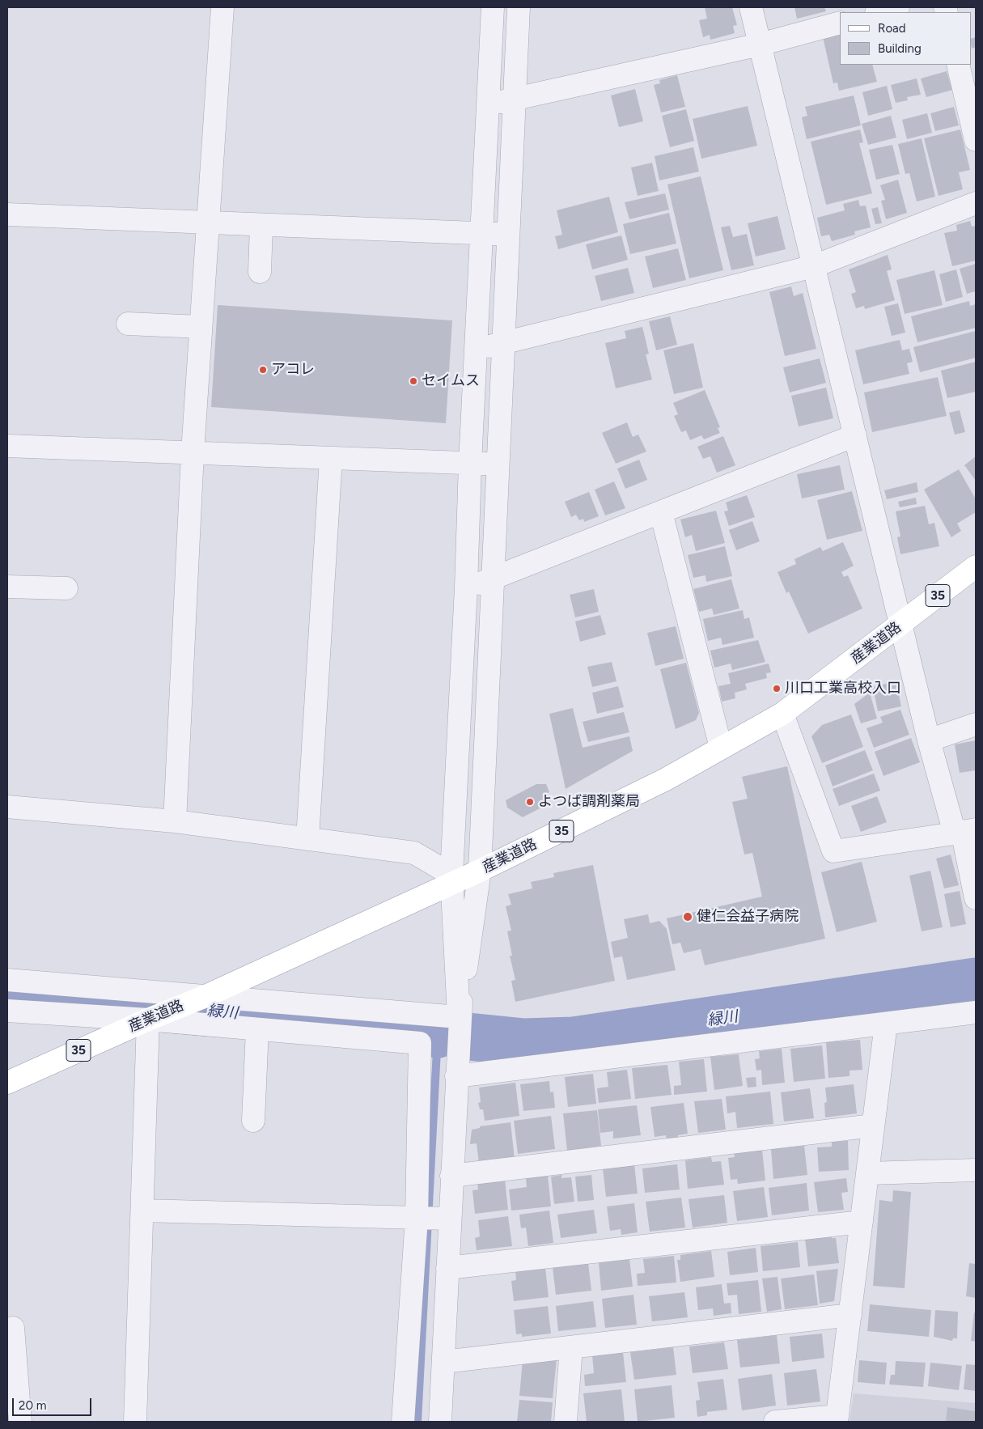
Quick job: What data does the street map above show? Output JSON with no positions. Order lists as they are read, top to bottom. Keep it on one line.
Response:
{"streets":{"main road":["35","産業道路"]},"water":["緑川"],"places":["アコレ","セイムス","川口工業高校入口","よつば調剤薬局","健仁会益子病院"],"legend":["Road","Building"],"scale_bar":"20 m"}
